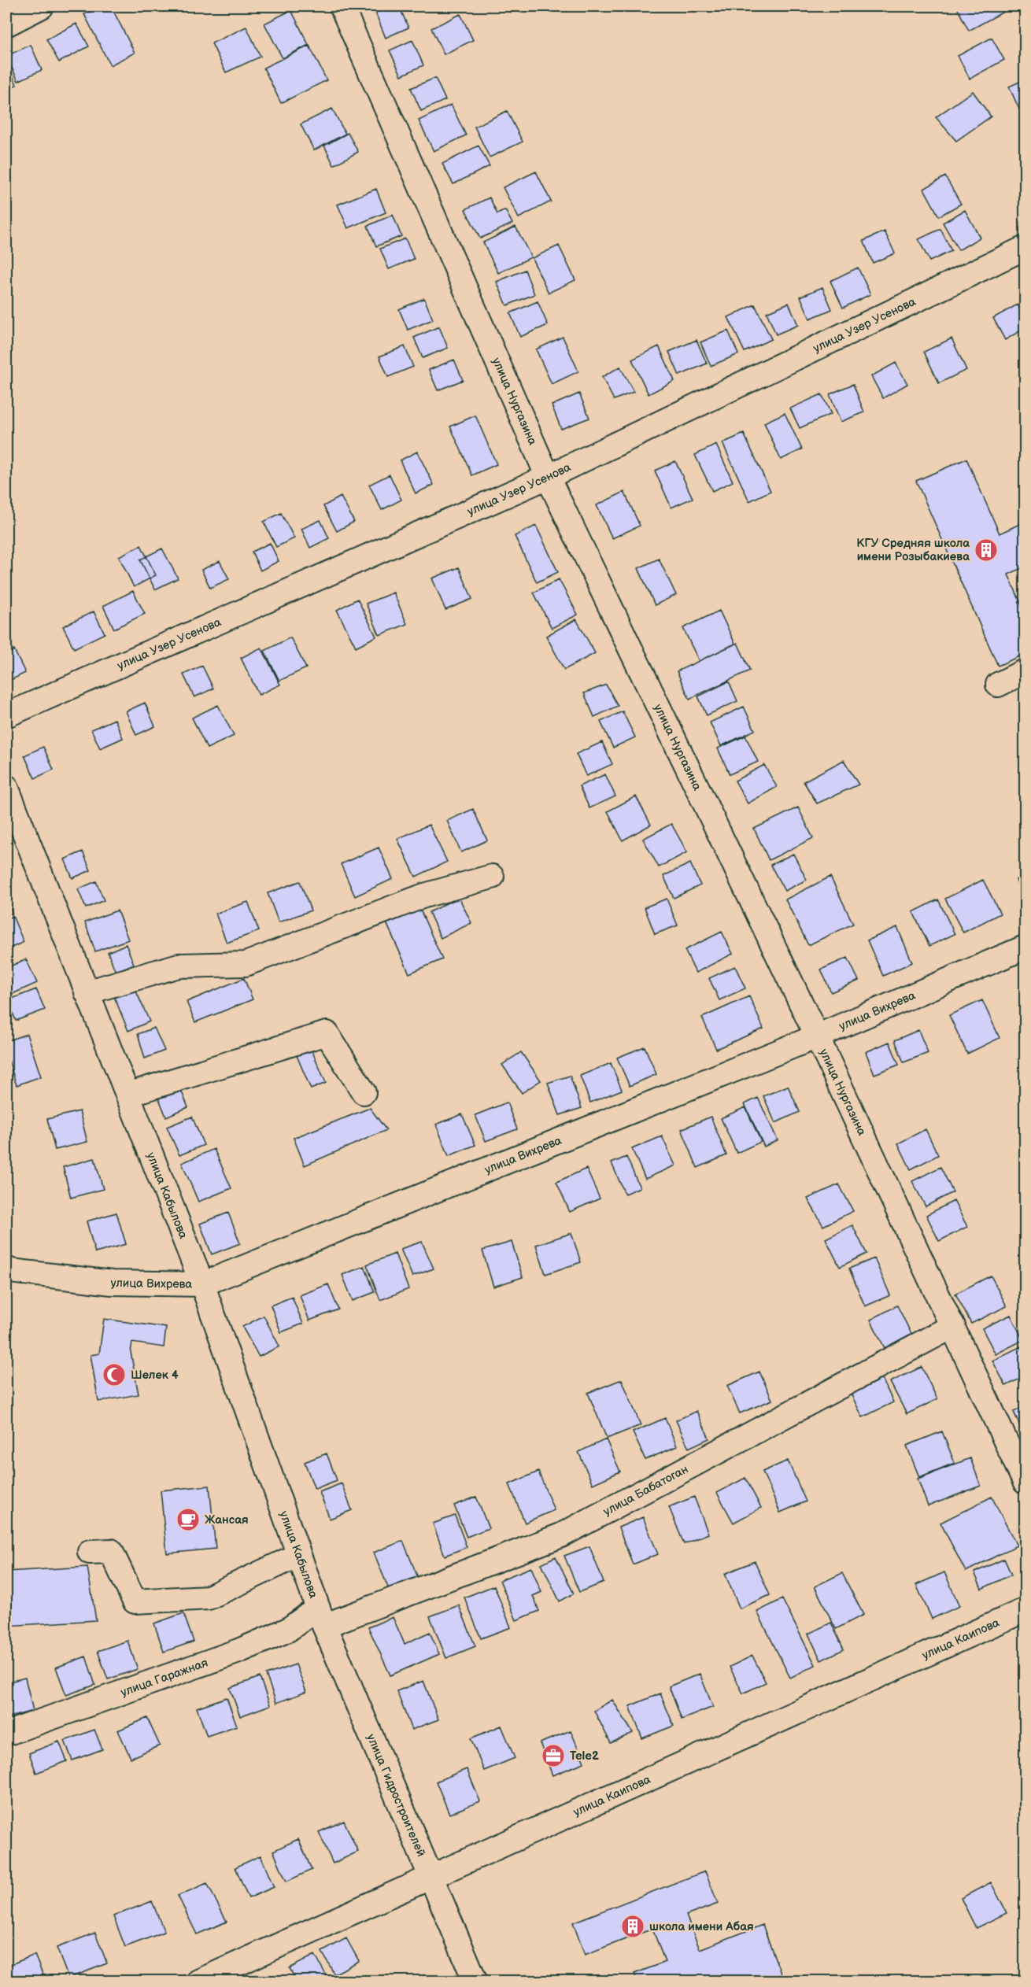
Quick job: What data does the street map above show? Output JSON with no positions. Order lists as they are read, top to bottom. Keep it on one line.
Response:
{"streets":{"street":["улица Узер Усенова","улица Нургазина","улица Вихрева","улица Кабылова","улица Бабатоган","улица Каипова","улица Гаражная","улица Гидростроителей"]},"crossings":[["улица Узер Усенова","улица Нургазина"],["улица Нургазина","улица Вихрева"],["улица Нургазина","улица Бабатоган"],["улица Вихрева","улица Кабылова"],["улица Кабылова","улица Бабатоган"],["улица Кабылова","улица Гаражная"],["улица Кабылова","улица Гидростроителей"],["улица Бабатоган","улица Гаражная"],["улица Бабатоган","улица Гидростроителей"],["улица Каипова","улица Гидростроителей"],["улица Гаражная","улица Гидростроителей"]],"places":{"building":["КГУ Средняя школа имени Розыбакиева","школа имени Абая"],"mosque":["Шелек 4"],"cafe":["Жансая"],"office":["Tele2"]}}
